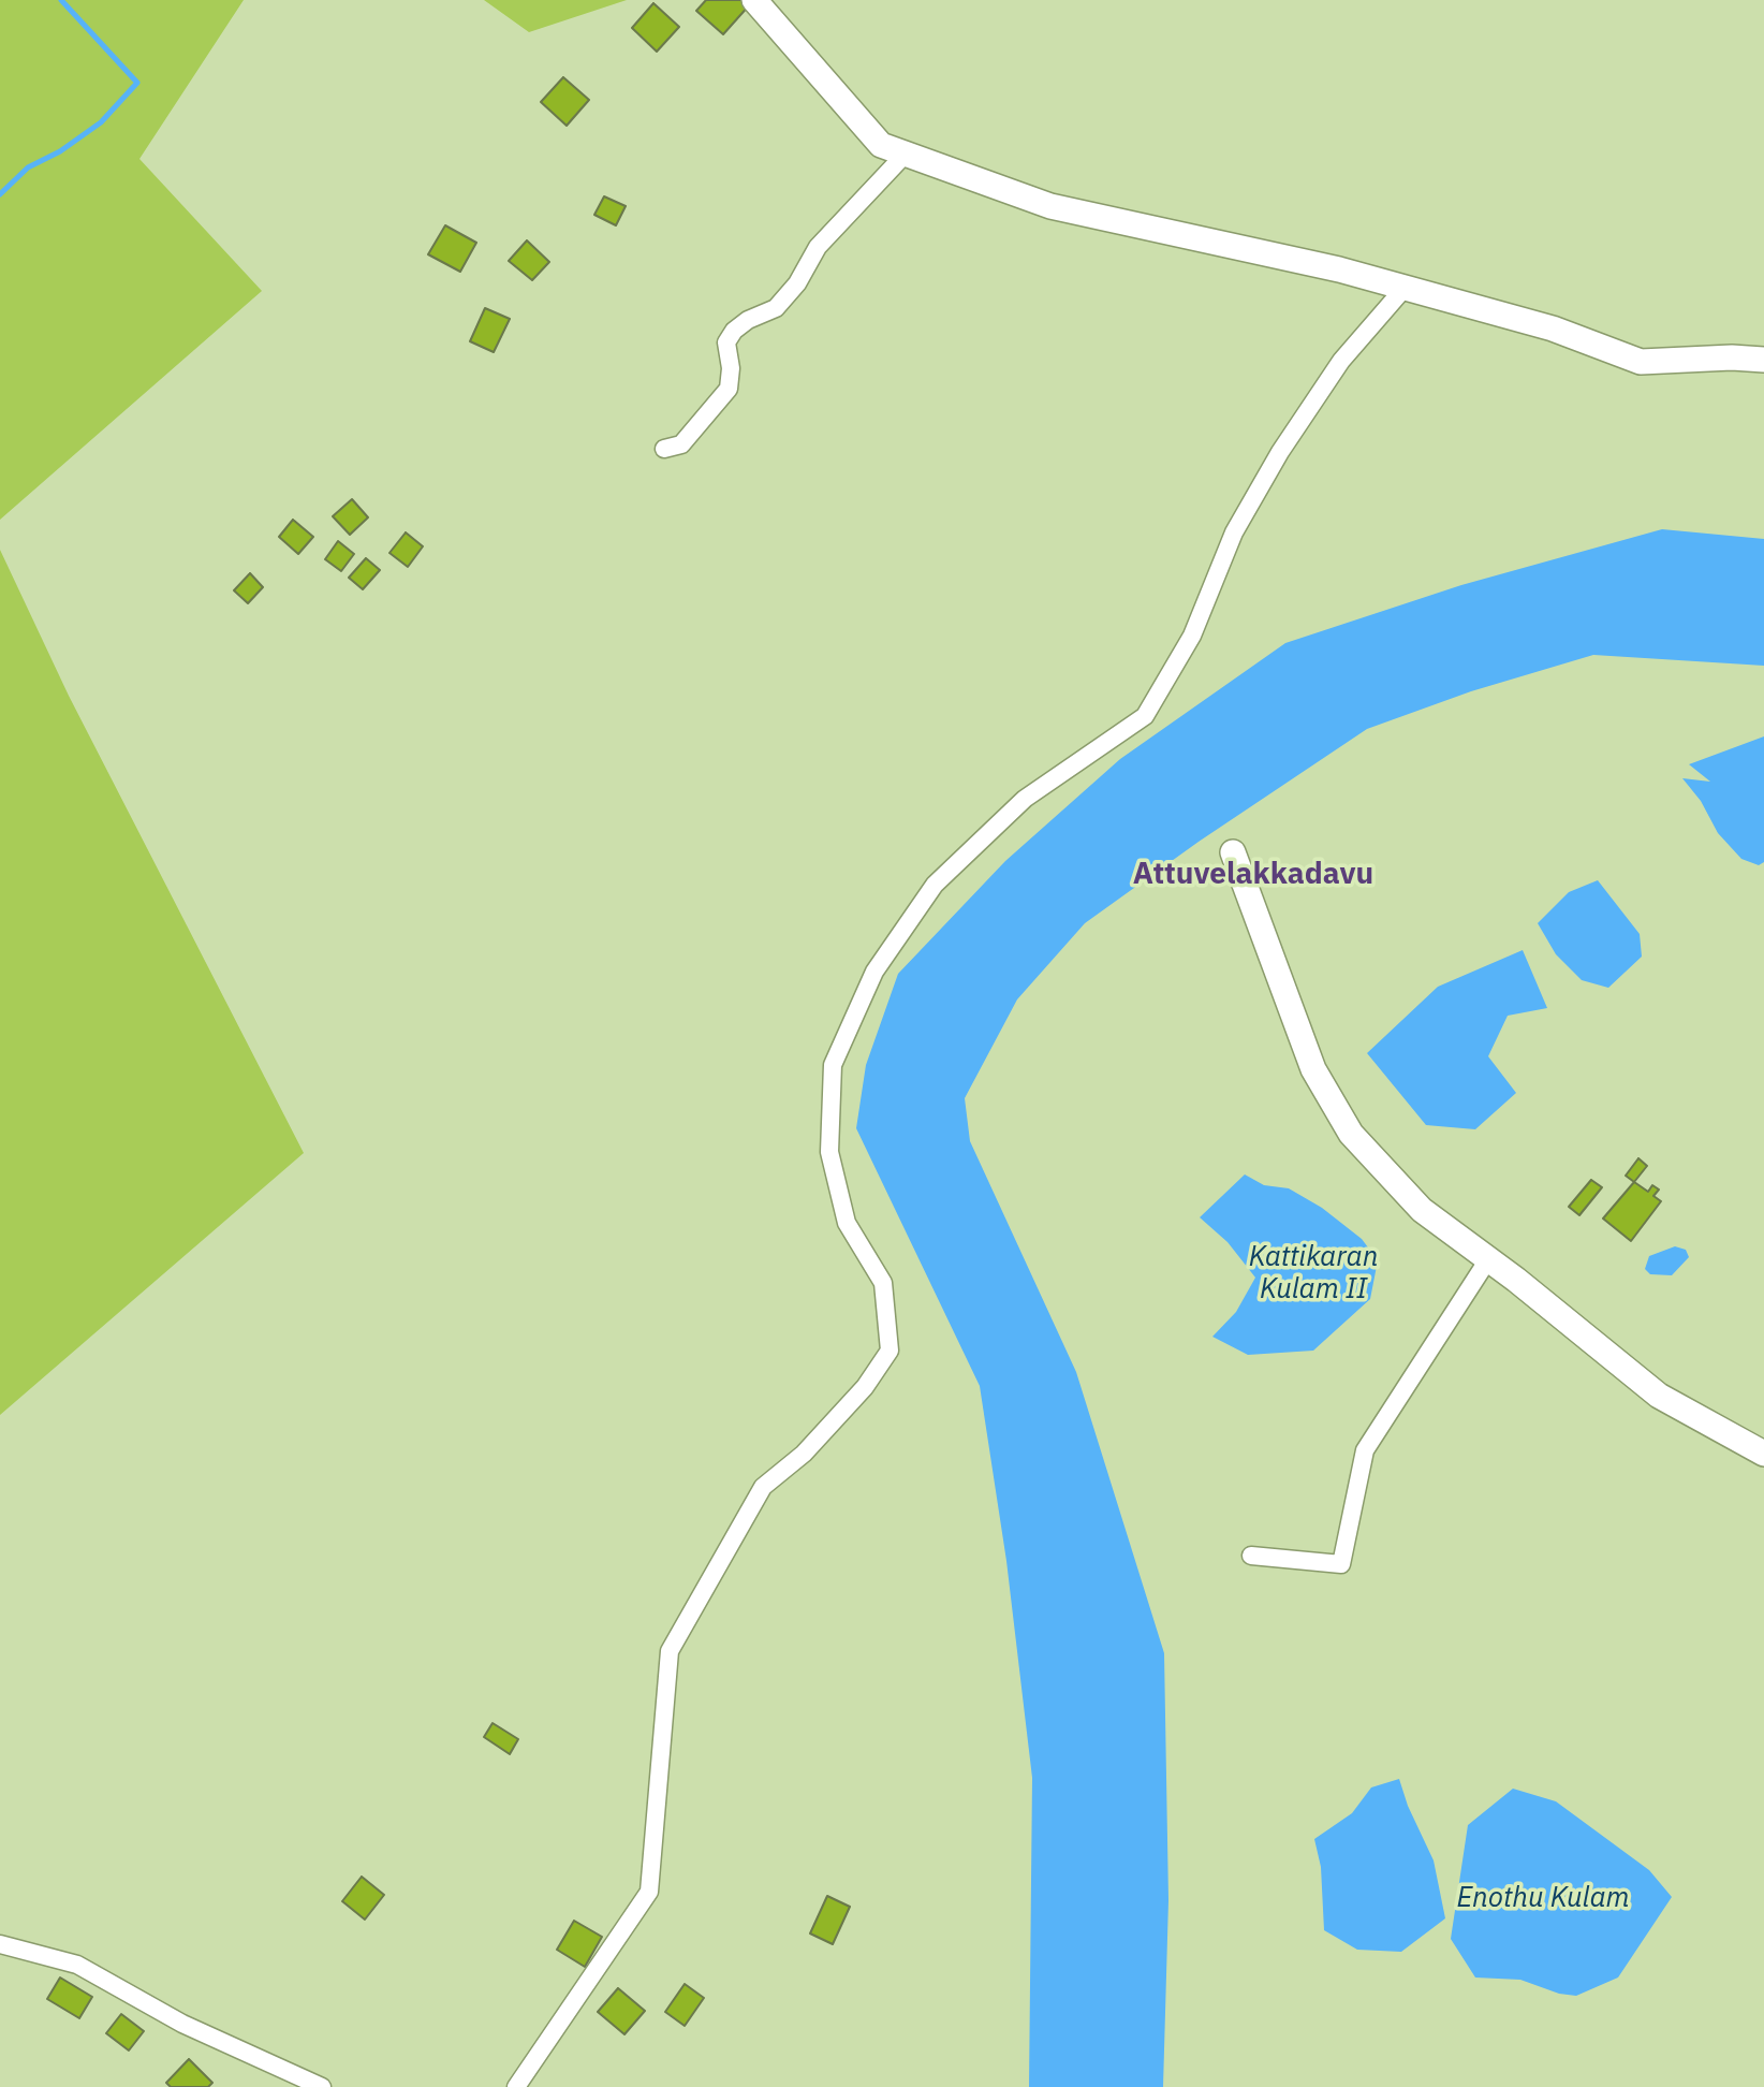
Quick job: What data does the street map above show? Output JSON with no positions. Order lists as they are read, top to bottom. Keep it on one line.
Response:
{"districts":["Attuvelakkadavu"],"water":["Kattikaran Kulam II","Enothu Kulam"]}
